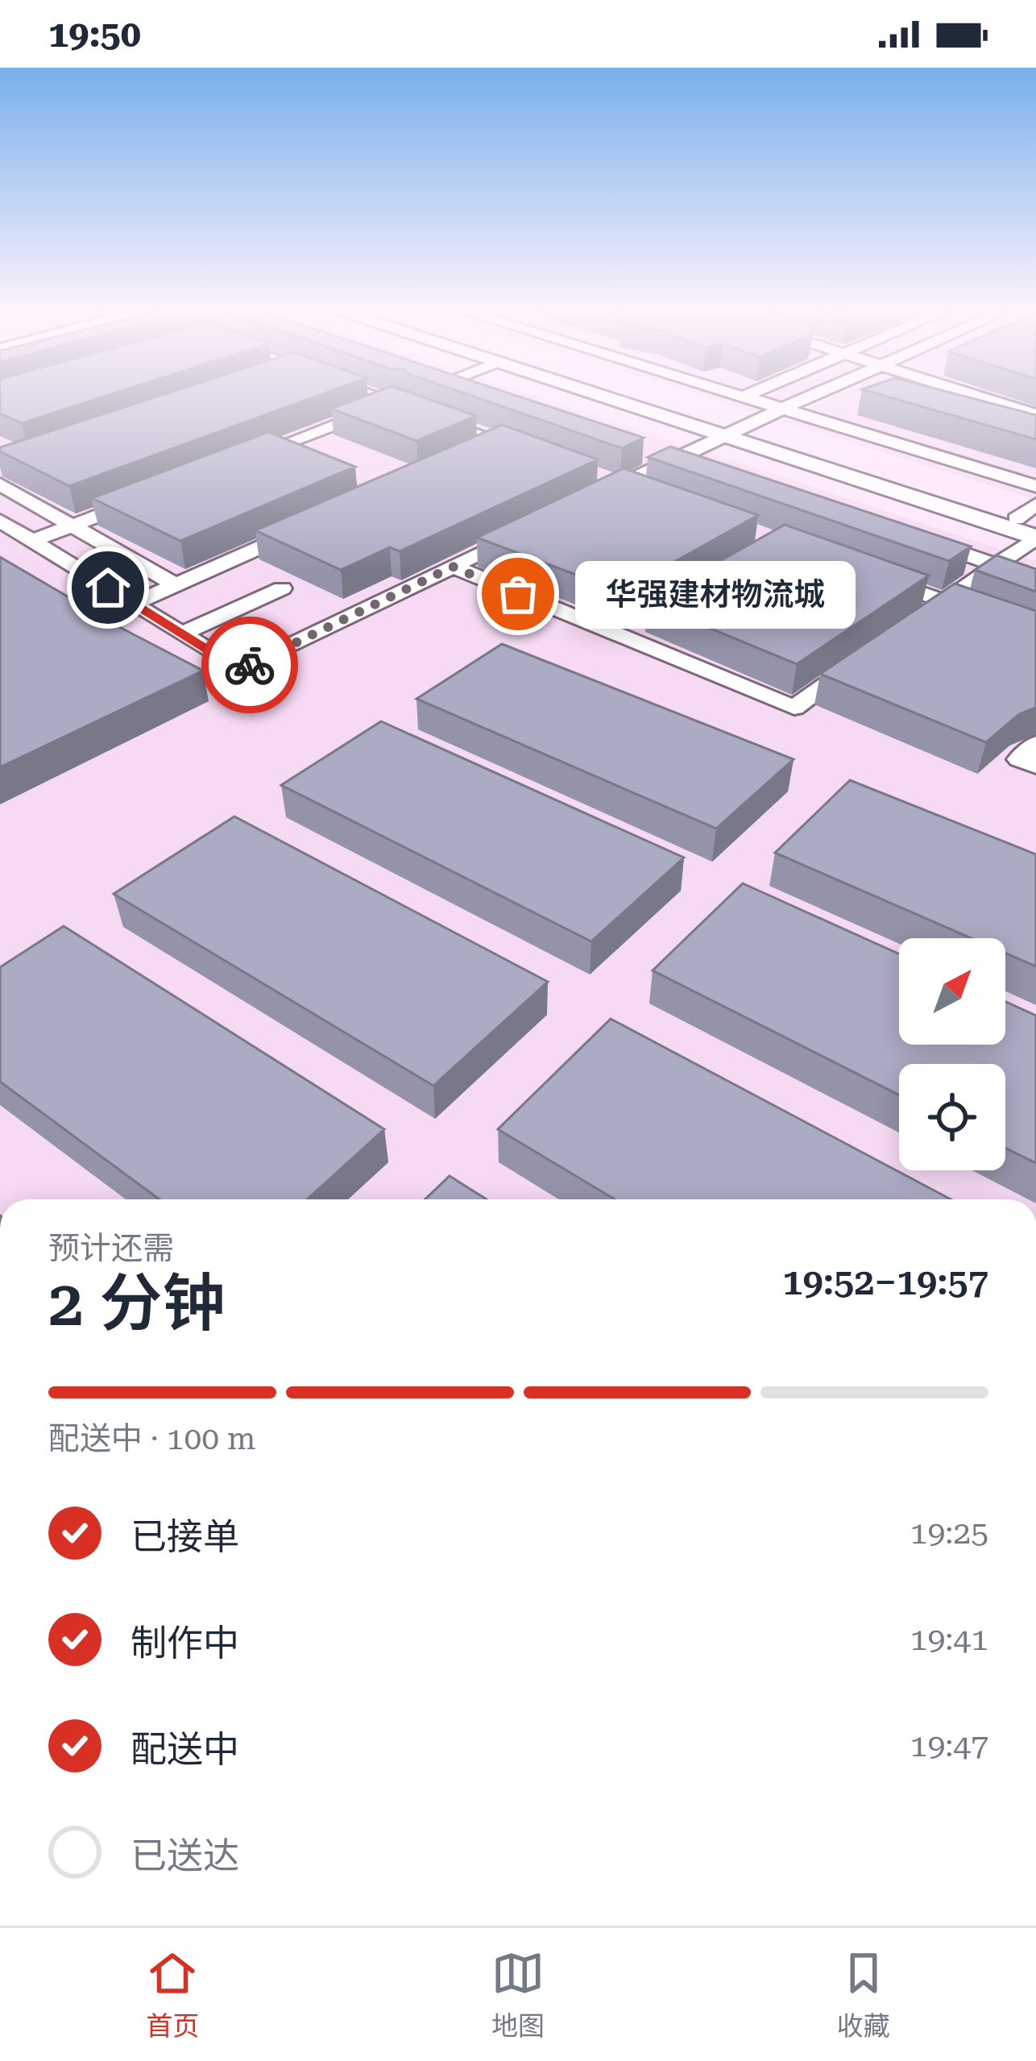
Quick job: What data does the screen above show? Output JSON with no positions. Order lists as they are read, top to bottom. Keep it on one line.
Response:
{"places":["华强建材物流城"],"north":"top right","page":{"status":"19:50","bubble":"华强建材物流城","heading":["2 分钟","预计还需","19:52–19:57"],"bar":"配送中 · 100 m","list":[["已接单","19:25"],["制作中","19:41"],["配送中","19:47"],"已送达"],"tabs":["首页","地图","收藏"]}}
